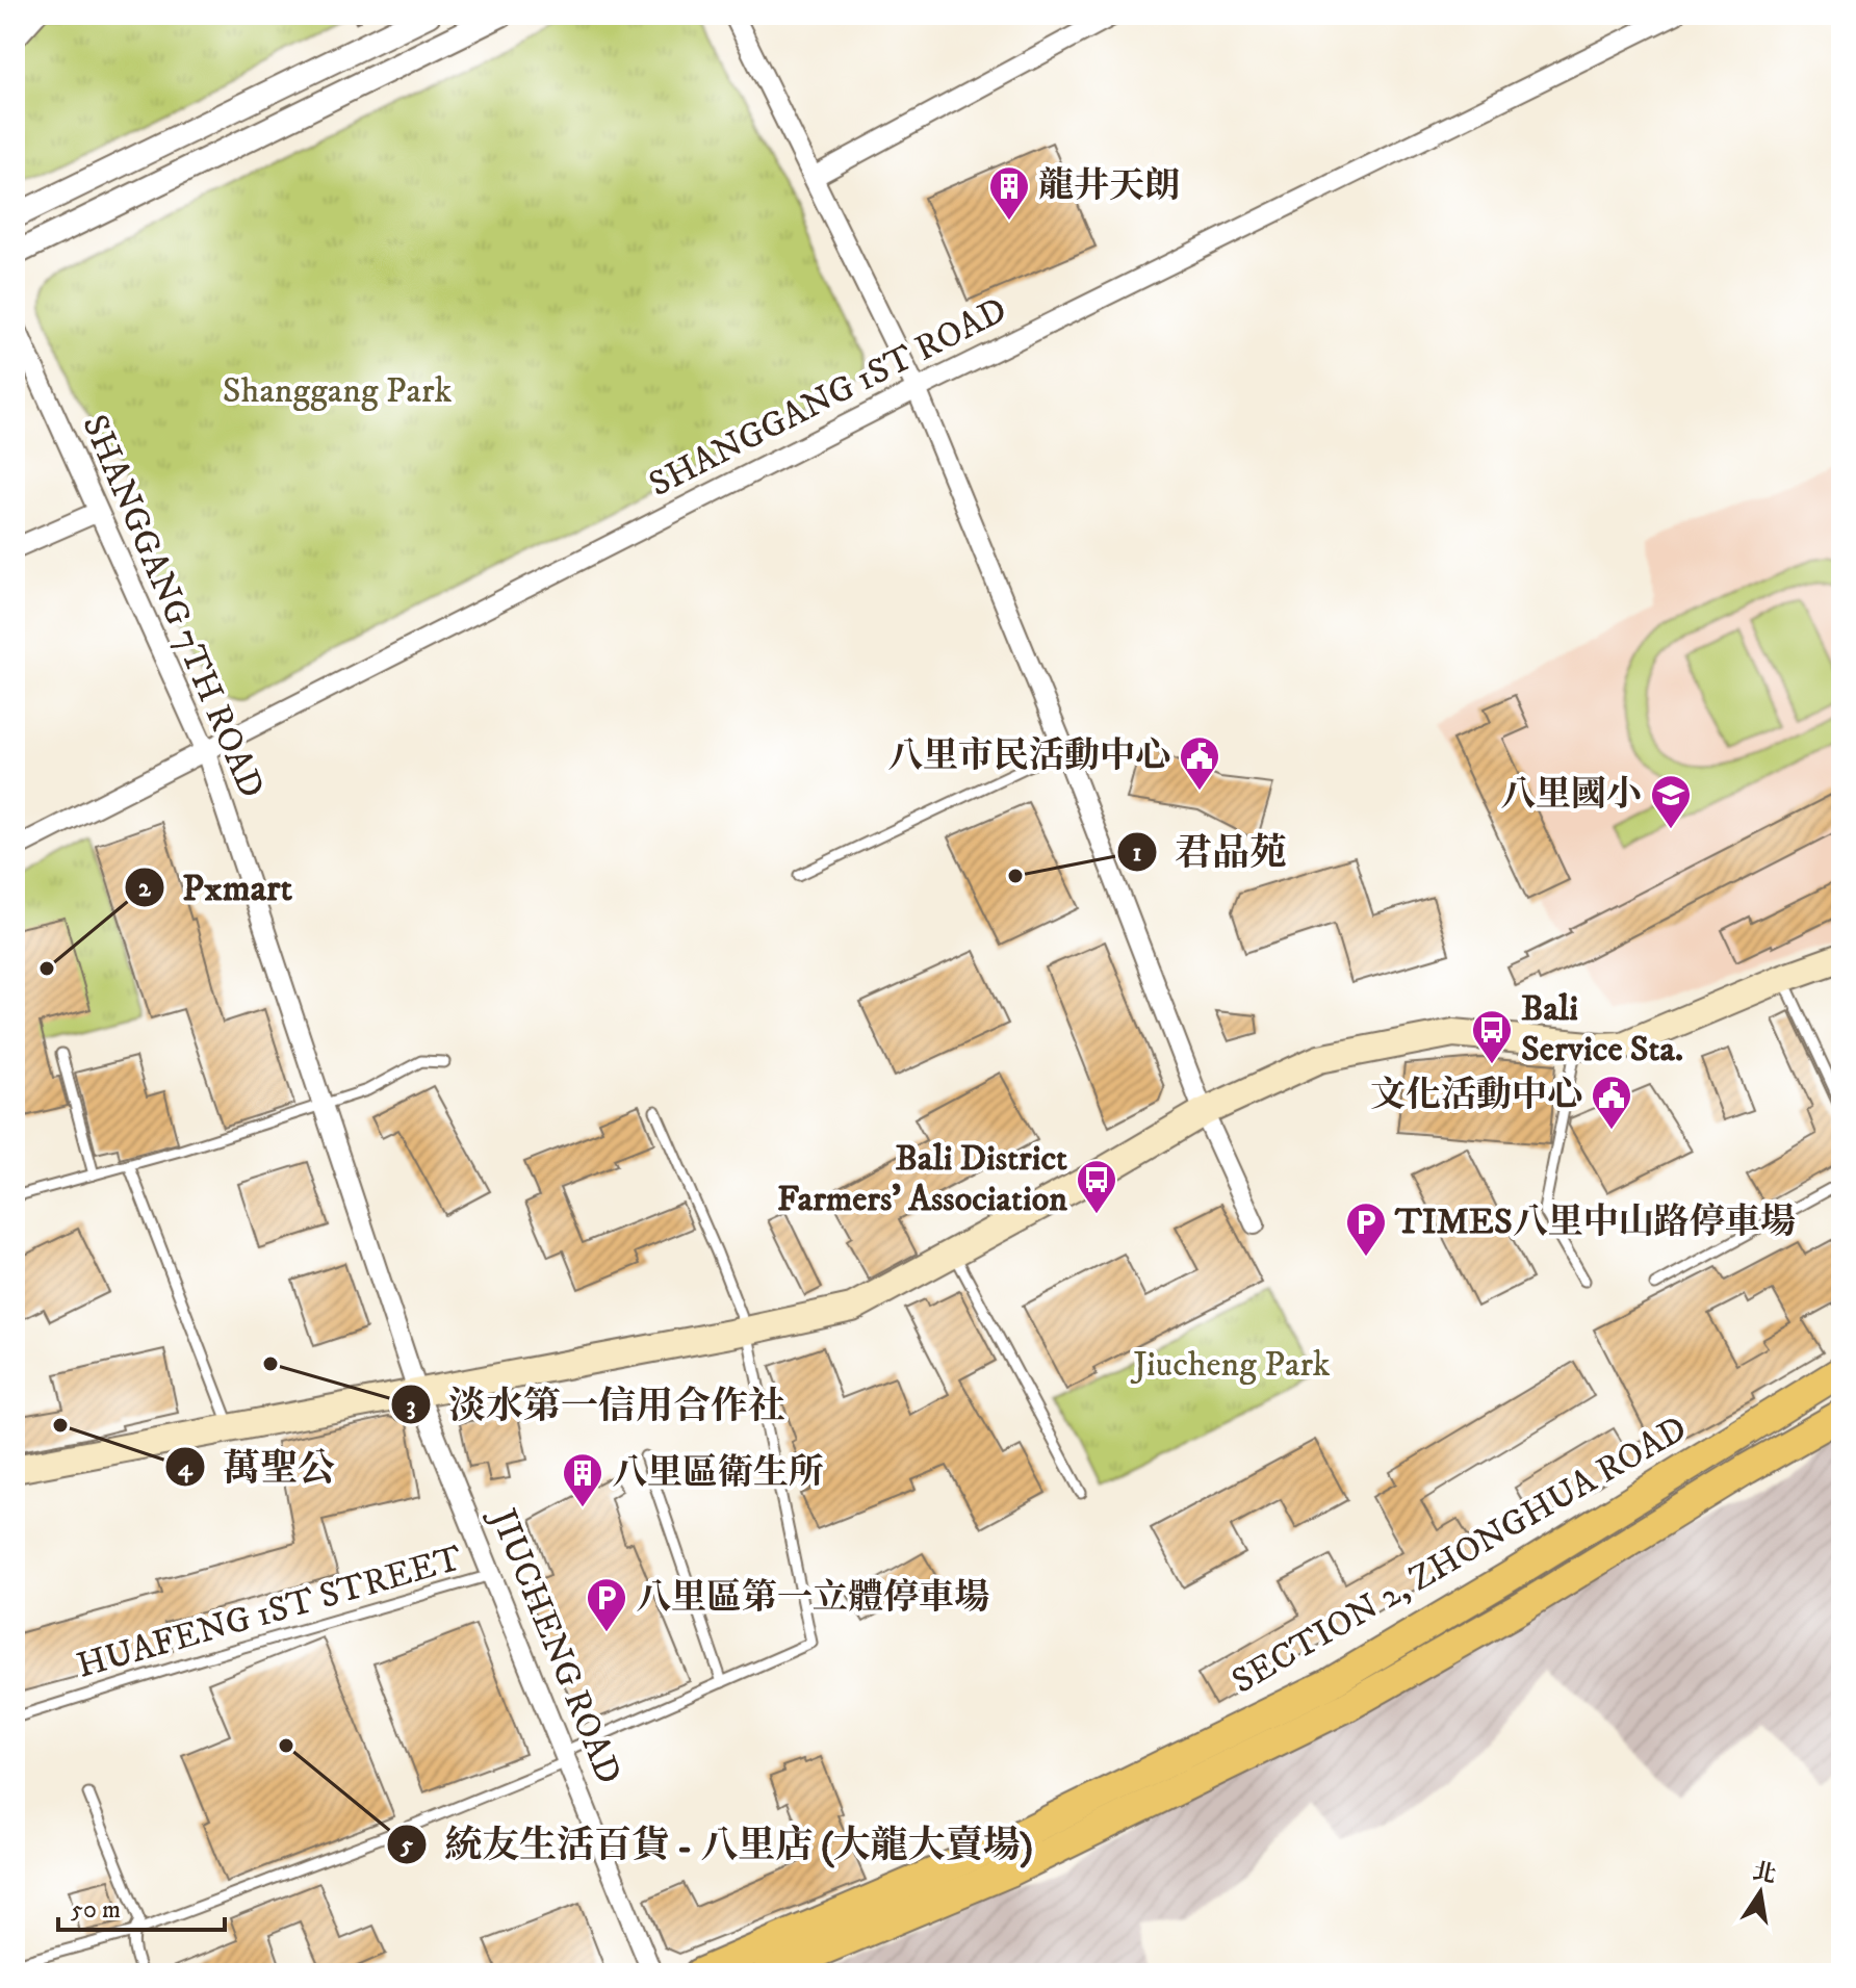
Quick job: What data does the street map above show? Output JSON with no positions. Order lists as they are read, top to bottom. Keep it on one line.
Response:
{"streets":{"main road":["SECTION 2, ZHONGHUA ROAD"],"street":["SHANGGANG 1ST ROAD","SHANGGANG 7TH ROAD","JIUCHENG ROAD"],"lane":["HUAFENG 1ST STREET"]},"crossings":[["SHANGGANG 1ST ROAD","SHANGGANG 7TH ROAD"],["SHANGGANG 7TH ROAD","JIUCHENG ROAD"],["HUAFENG 1ST STREET","JIUCHENG ROAD"]],"parks":["Shanggang Park","Jiucheng Park"],"places":{"building":["龍井天朗","八里區衛生所"],"public building":["八里市民活動中心","文化活動中心"],"school or university":["八里國小"],"other":["君品苑","Pxmart","淡水第一信用合作社","萬聖公","統友生活百貨 - 八里店 (大龍大賣場)"],"bus stop":["Bali Service Sta.","Bali District Farmers' Association"],"parking":["TIMES八里中山路停車場","八里區第一立體停車場"]},"scale_bar":"50 m","north":"top"}
